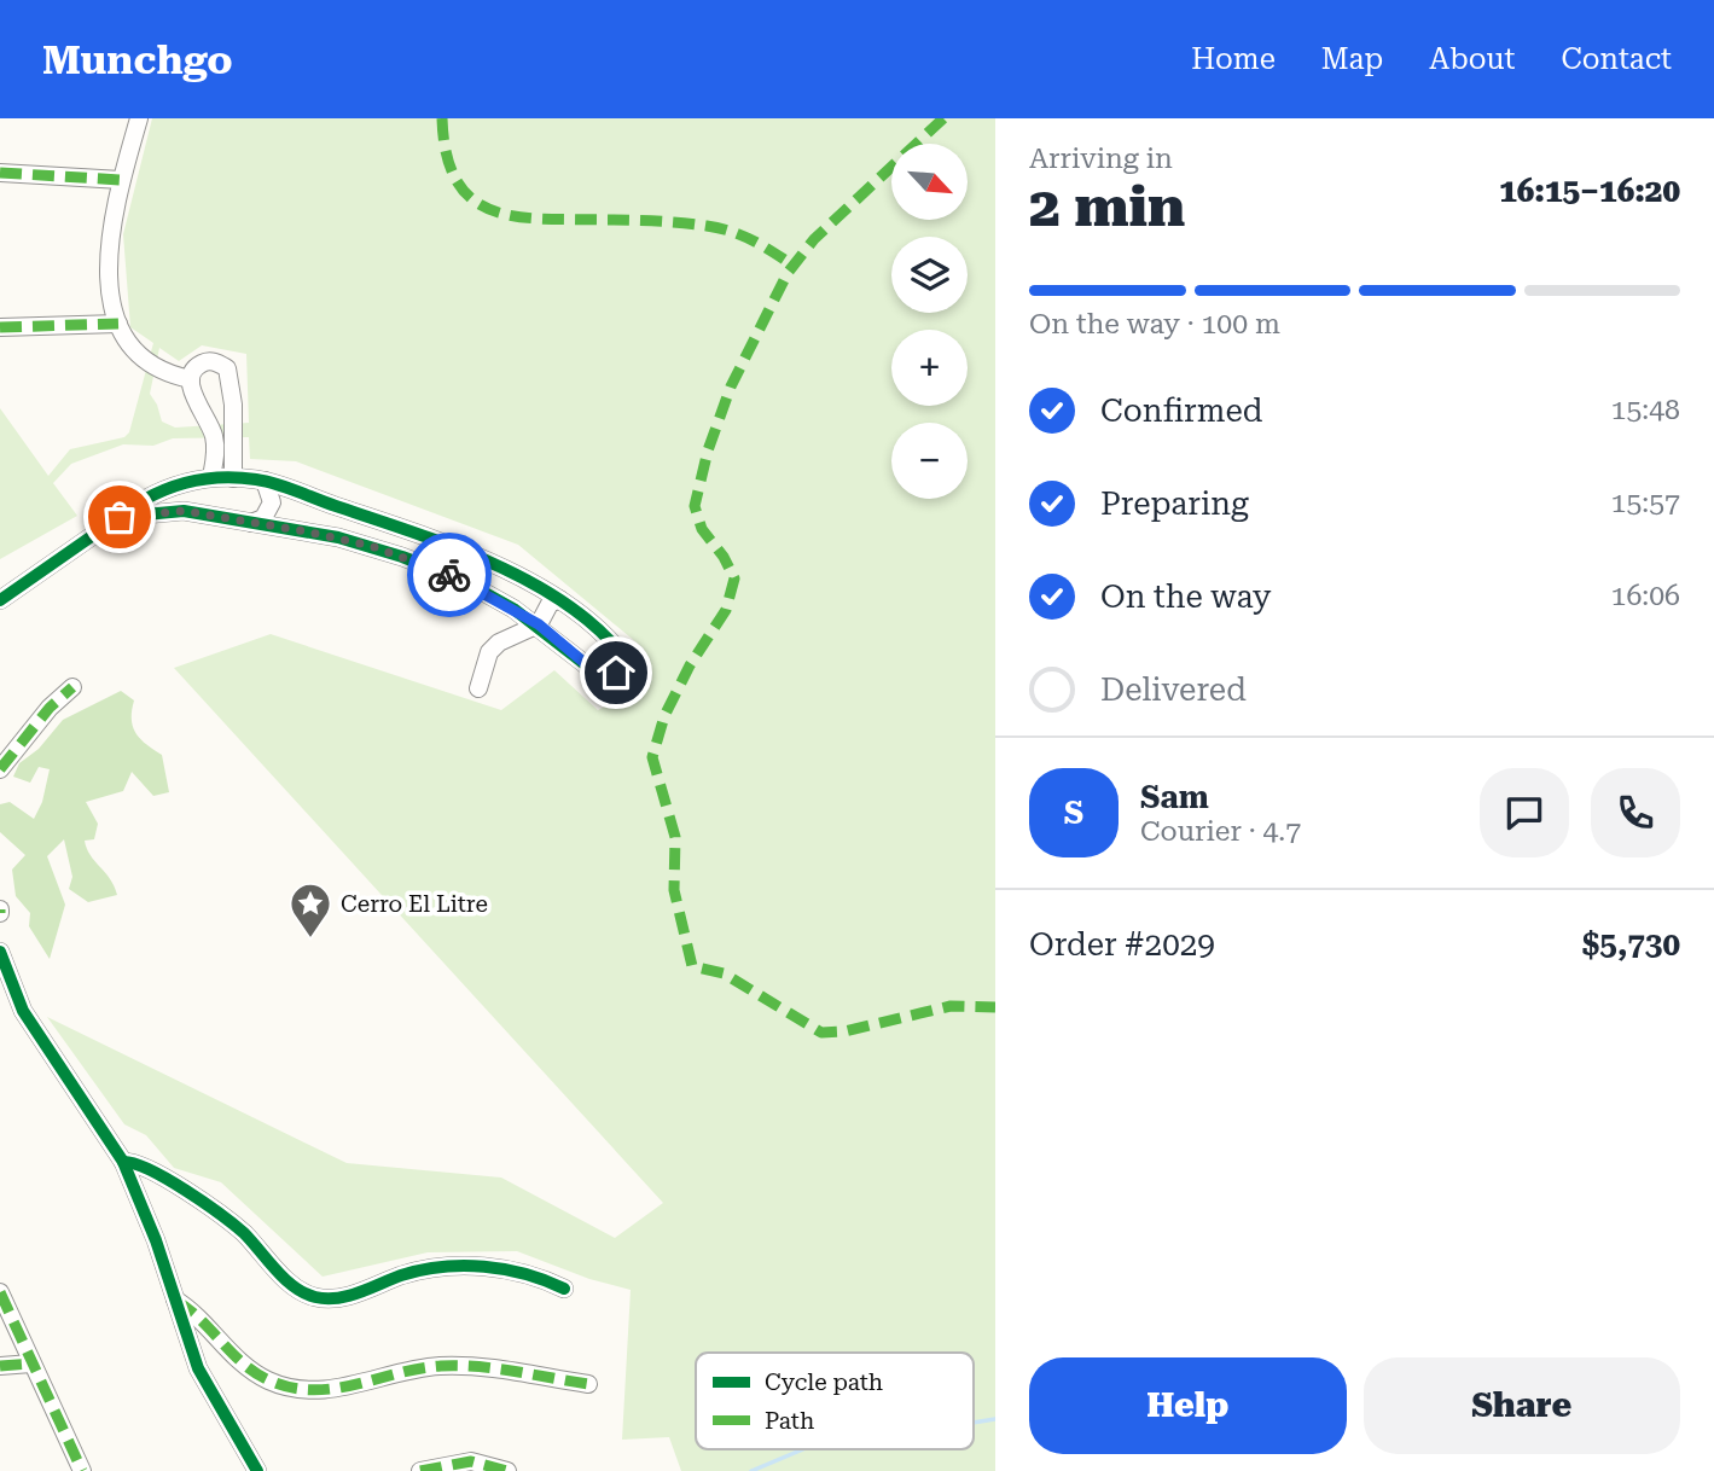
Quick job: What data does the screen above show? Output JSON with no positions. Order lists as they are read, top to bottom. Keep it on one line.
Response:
{"places":{"place":["Cerro El Litre"]},"legend":["Cycle path","Path"],"north":"bottom right","page":{"header":"Munchgo","nav":["Home","Map","About","Contact"],"heading":["2 min","Arriving in","16:15–16:20"],"panel":["Sam","Courier · 4.7","Order #2029","$5,730"],"map_buttons":["+","−"],"bar":"On the way · 100 m","list":[["Confirmed","15:48"],["Preparing","15:57"],["On the way","16:06"],"Delivered"],"round":"S","buttons":["Help","Share"]}}
